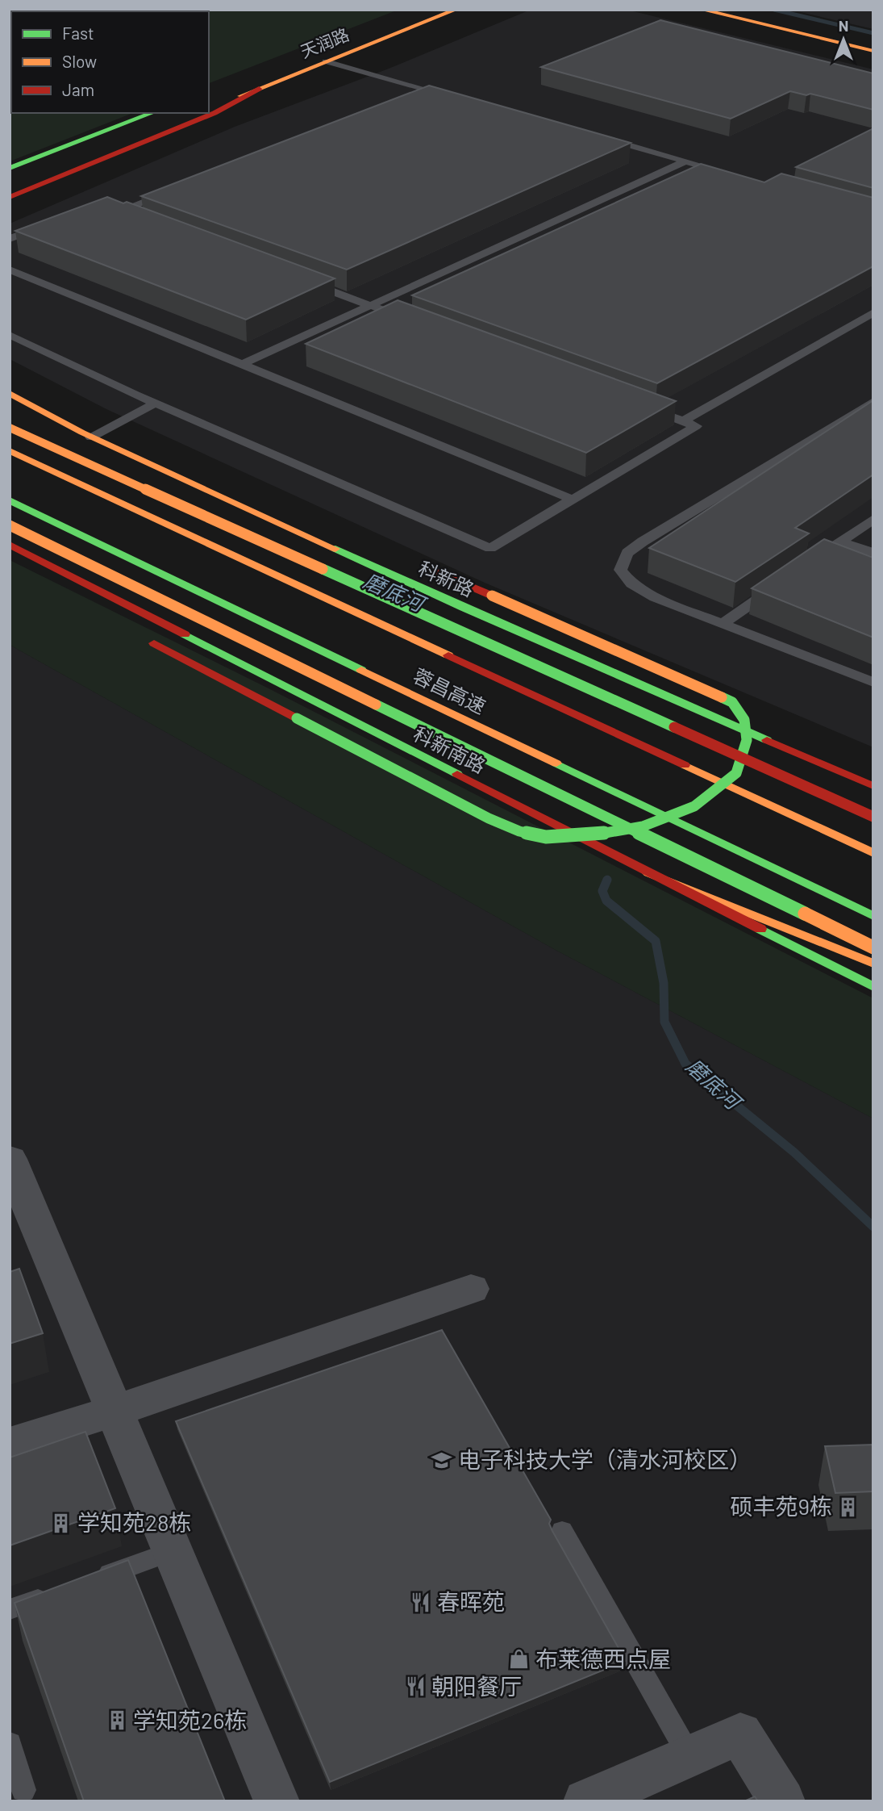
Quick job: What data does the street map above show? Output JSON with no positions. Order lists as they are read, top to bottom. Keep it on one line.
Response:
{"streets":{"main road":["天润路","科新路","蓉昌高速","科新南路"]},"water":["磨底河"],"places":{"school or university":["电子科技大学（清水河校区）"],"building":["硕丰苑9栋","学知苑28栋","学知苑26栋"],"restaurant":["春晖苑","朝阳餐厅"],"shop":["布莱德西点屋"]},"legend":["Fast","Slow","Jam"],"north":"top"}
